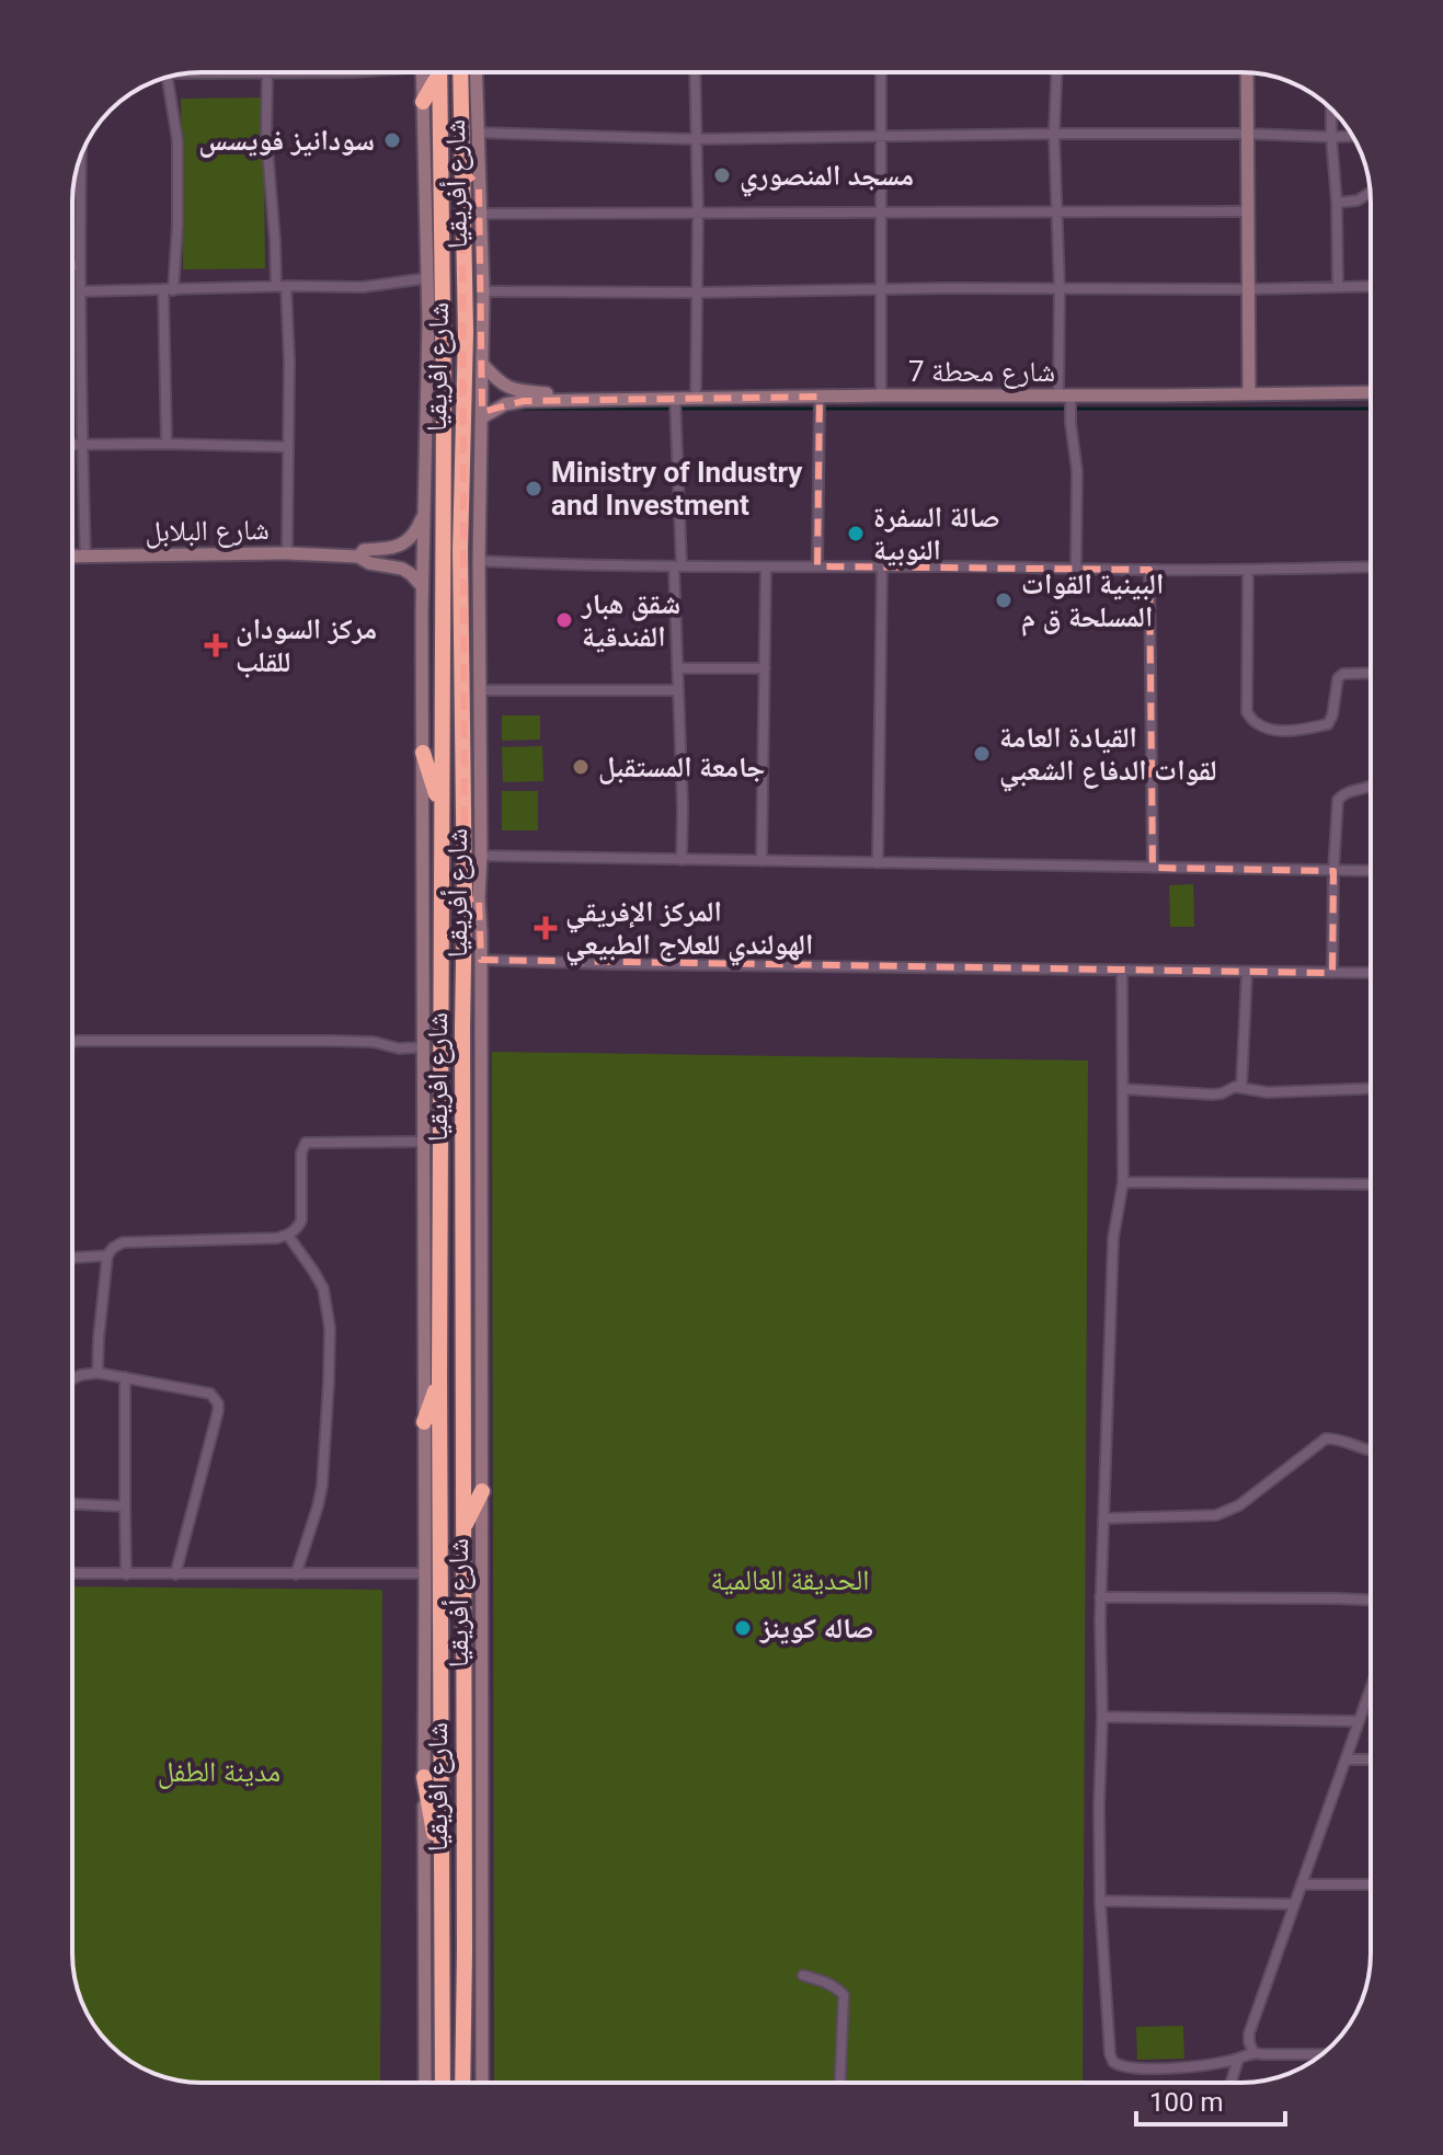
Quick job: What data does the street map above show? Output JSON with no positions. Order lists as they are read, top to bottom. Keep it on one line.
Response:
{"streets":{"highway":["شارع افريقيا"],"street":["شارع أفريقيا","شارع محطة 7","شارع البلابل"]},"crossings":[["شارع أفريقيا","شارع افريقيا"],["شارع أفريقيا","شارع البلابل"]],"parks":["الحديقة العالمية","مدينة الطفل"],"places":{"other":["سودانيز فويسس","مسجد المنصوري","Ministry of Industry and Investment","صالة السفرة النوبية","البينية القوات المسلحة ق م","شقق هبار الفندقية","القيادة العامة لقوات الدفاع الشعبي","جامعة المستقبل","صاله كوينز"],"health":["مركز السودان للقلب","المركز الإفريقي الهولندي للعلاج الطبيعي"]},"scale_bar":"100 m"}
